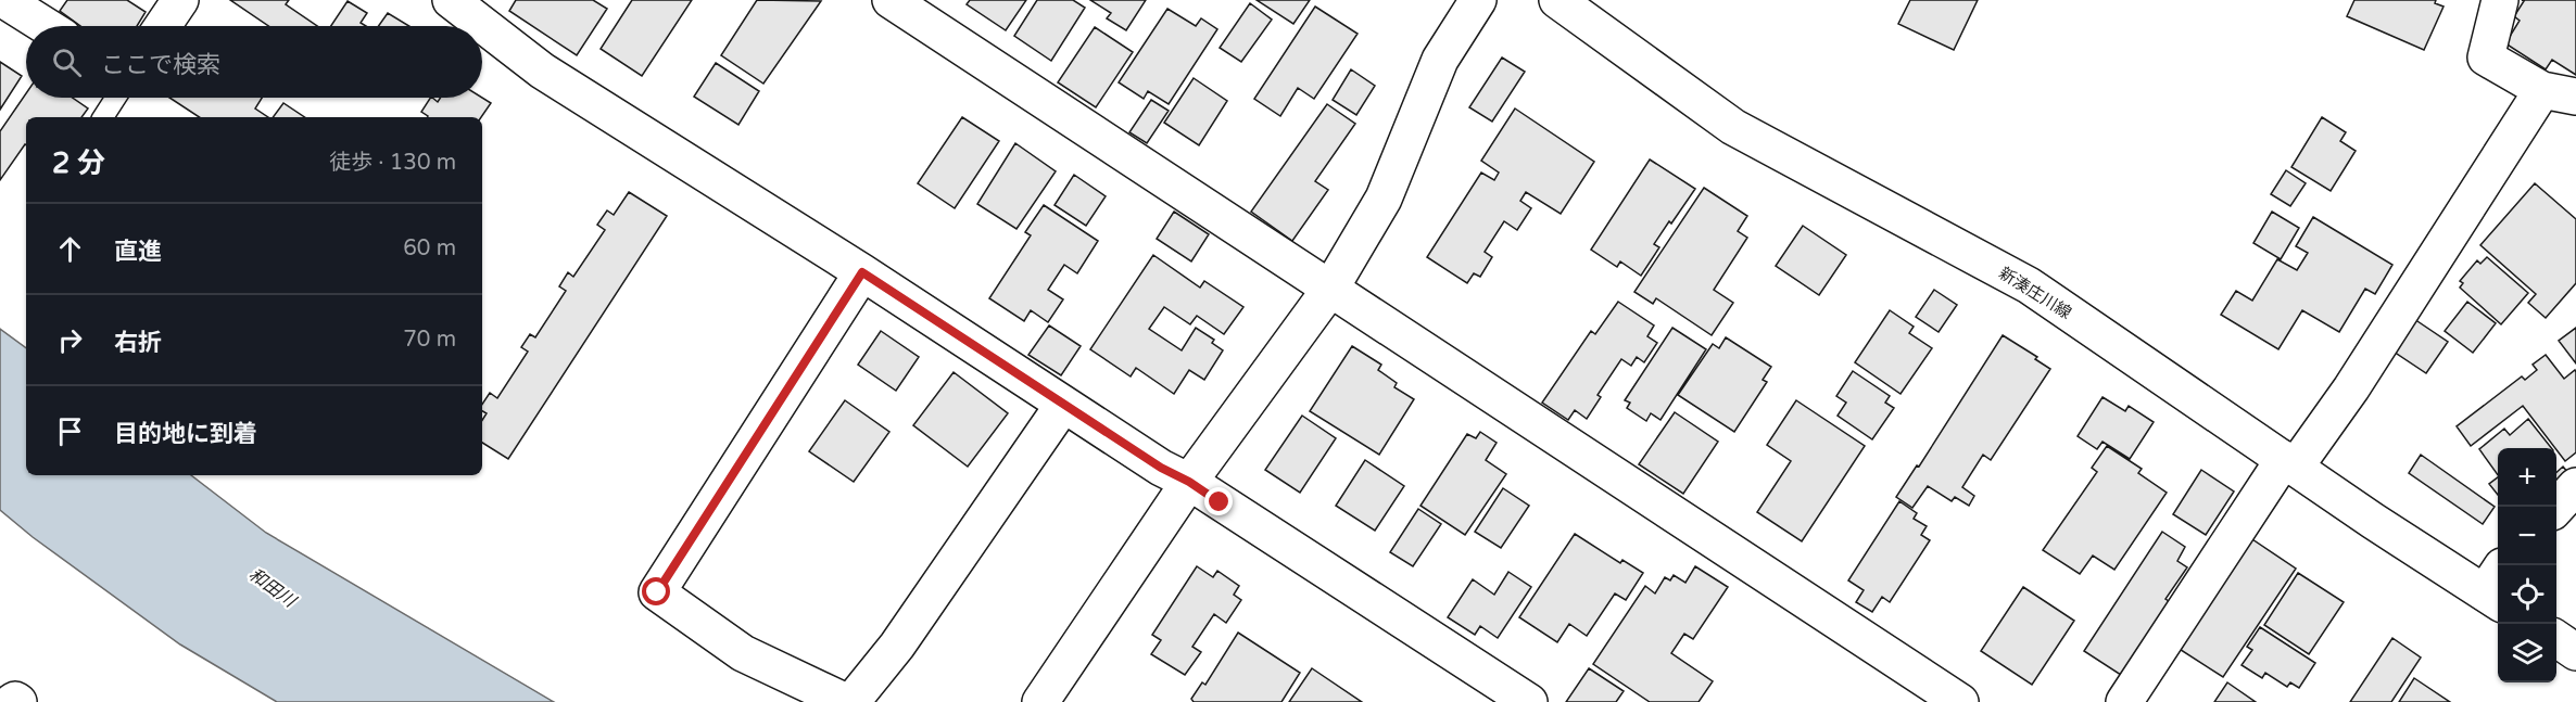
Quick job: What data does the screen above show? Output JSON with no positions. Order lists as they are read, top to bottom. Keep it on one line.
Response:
{"streets":{"street":["新湊庄川線"]},"water":["和田川"],"page":{"search":"ここで検索","heading":["2 分","徒歩 · 130 m"],"list":[["直進","60 m"],["右折","70 m"],"目的地に到着"],"map_buttons":["+","−"]}}
